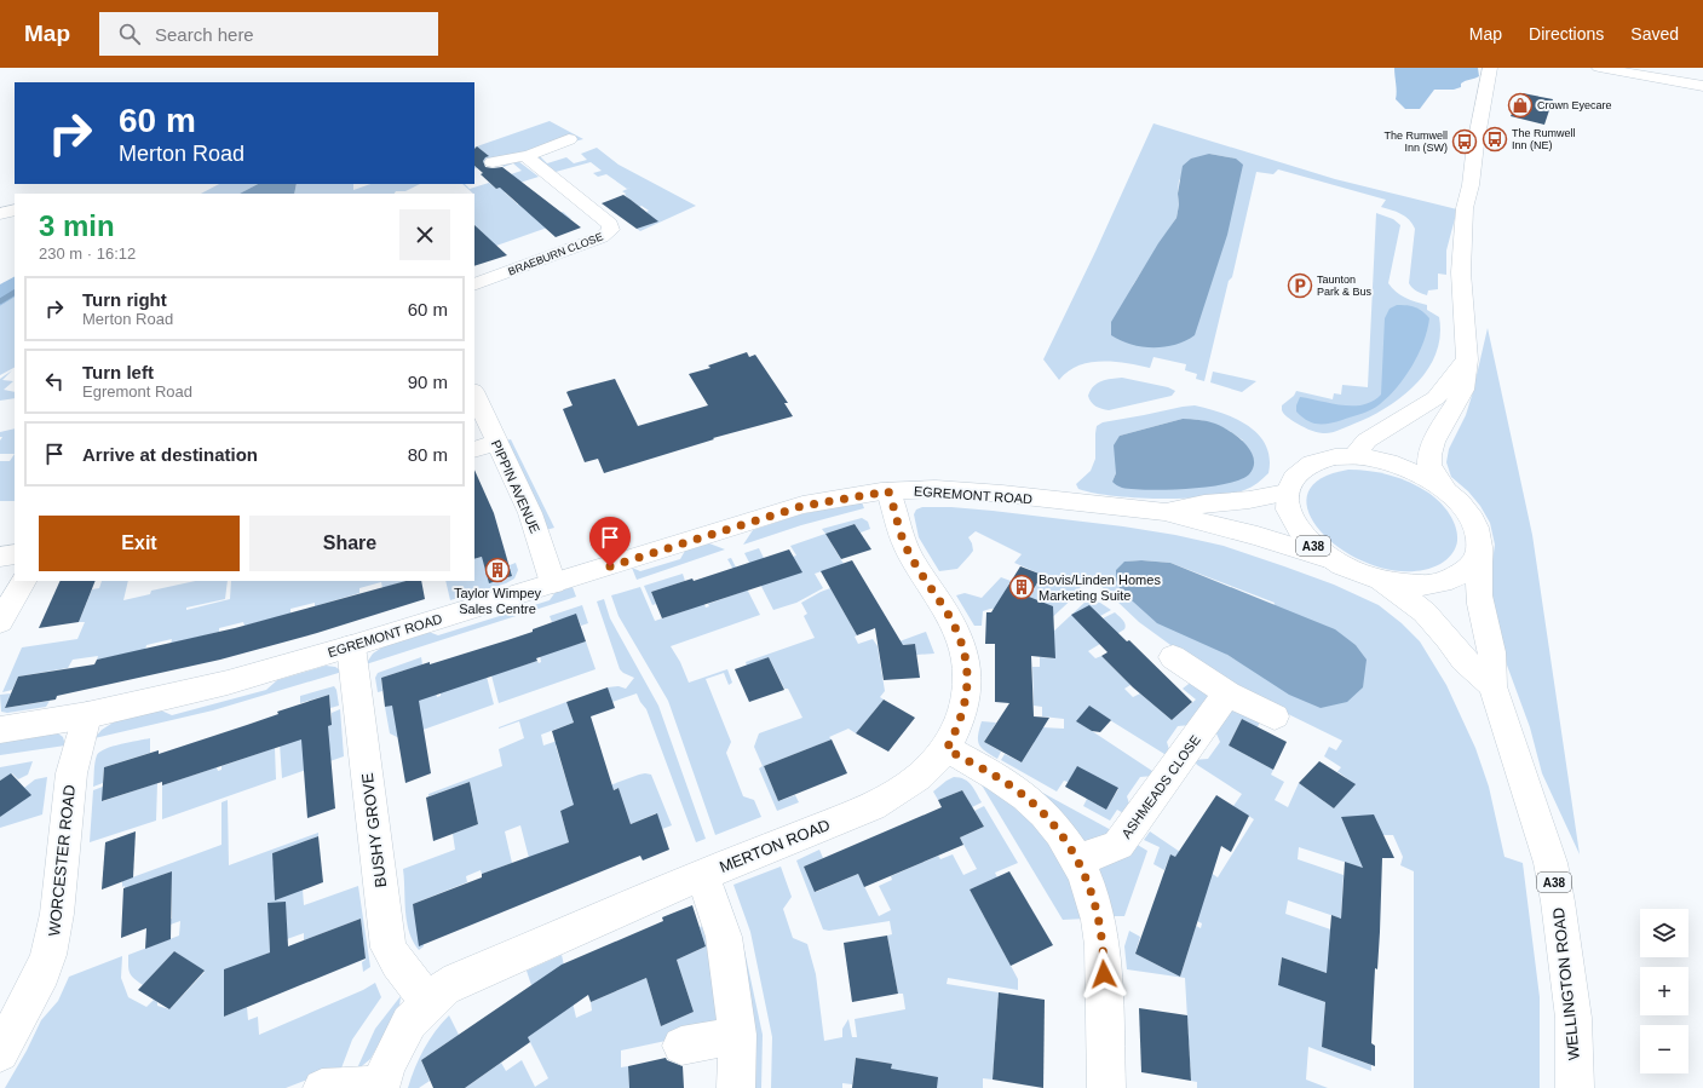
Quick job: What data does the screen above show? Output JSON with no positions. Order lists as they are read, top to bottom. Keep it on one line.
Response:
{"streets":{"street":["BRAEBURN CLOSE","PIPPIN AVENUE","EGREMONT ROAD","A38","ASHMEADS CLOSE","BUSHY GROVE","MERTON ROAD","WORCESTER ROAD","WELLINGTON ROAD"]},"crossings":[["PIPPIN AVENUE","EGREMONT ROAD"],["EGREMONT ROAD","BUSHY GROVE"],["EGREMONT ROAD","MERTON ROAD"],["EGREMONT ROAD","WORCESTER ROAD"],["BUSHY GROVE","MERTON ROAD"]],"places":{"shop":["Crown Eyecare"],"bus stop":["The Rumwell Inn (NE)","The Rumwell Inn (SW)"],"parking":["Taunton Park & Bus"],"building":["Taylor Wimpey Sales Centre","Bovis/Linden Homes Marketing Suite"]},"page":{"header":"Map","search":"Search here","nav":["Map","Directions","Saved"],"turn":["60 m","Merton Road"],"heading":["3 min","230 m · 16:12"],"list":[{"name":"Turn right","note":"Merton Road","value":"60 m"},{"name":"Turn left","note":"Egremont Road","value":"90 m"},{"name":"Arrive at destination","value":"80 m"}],"buttons":["Exit","Share"],"map_buttons":["+","−"]}}
